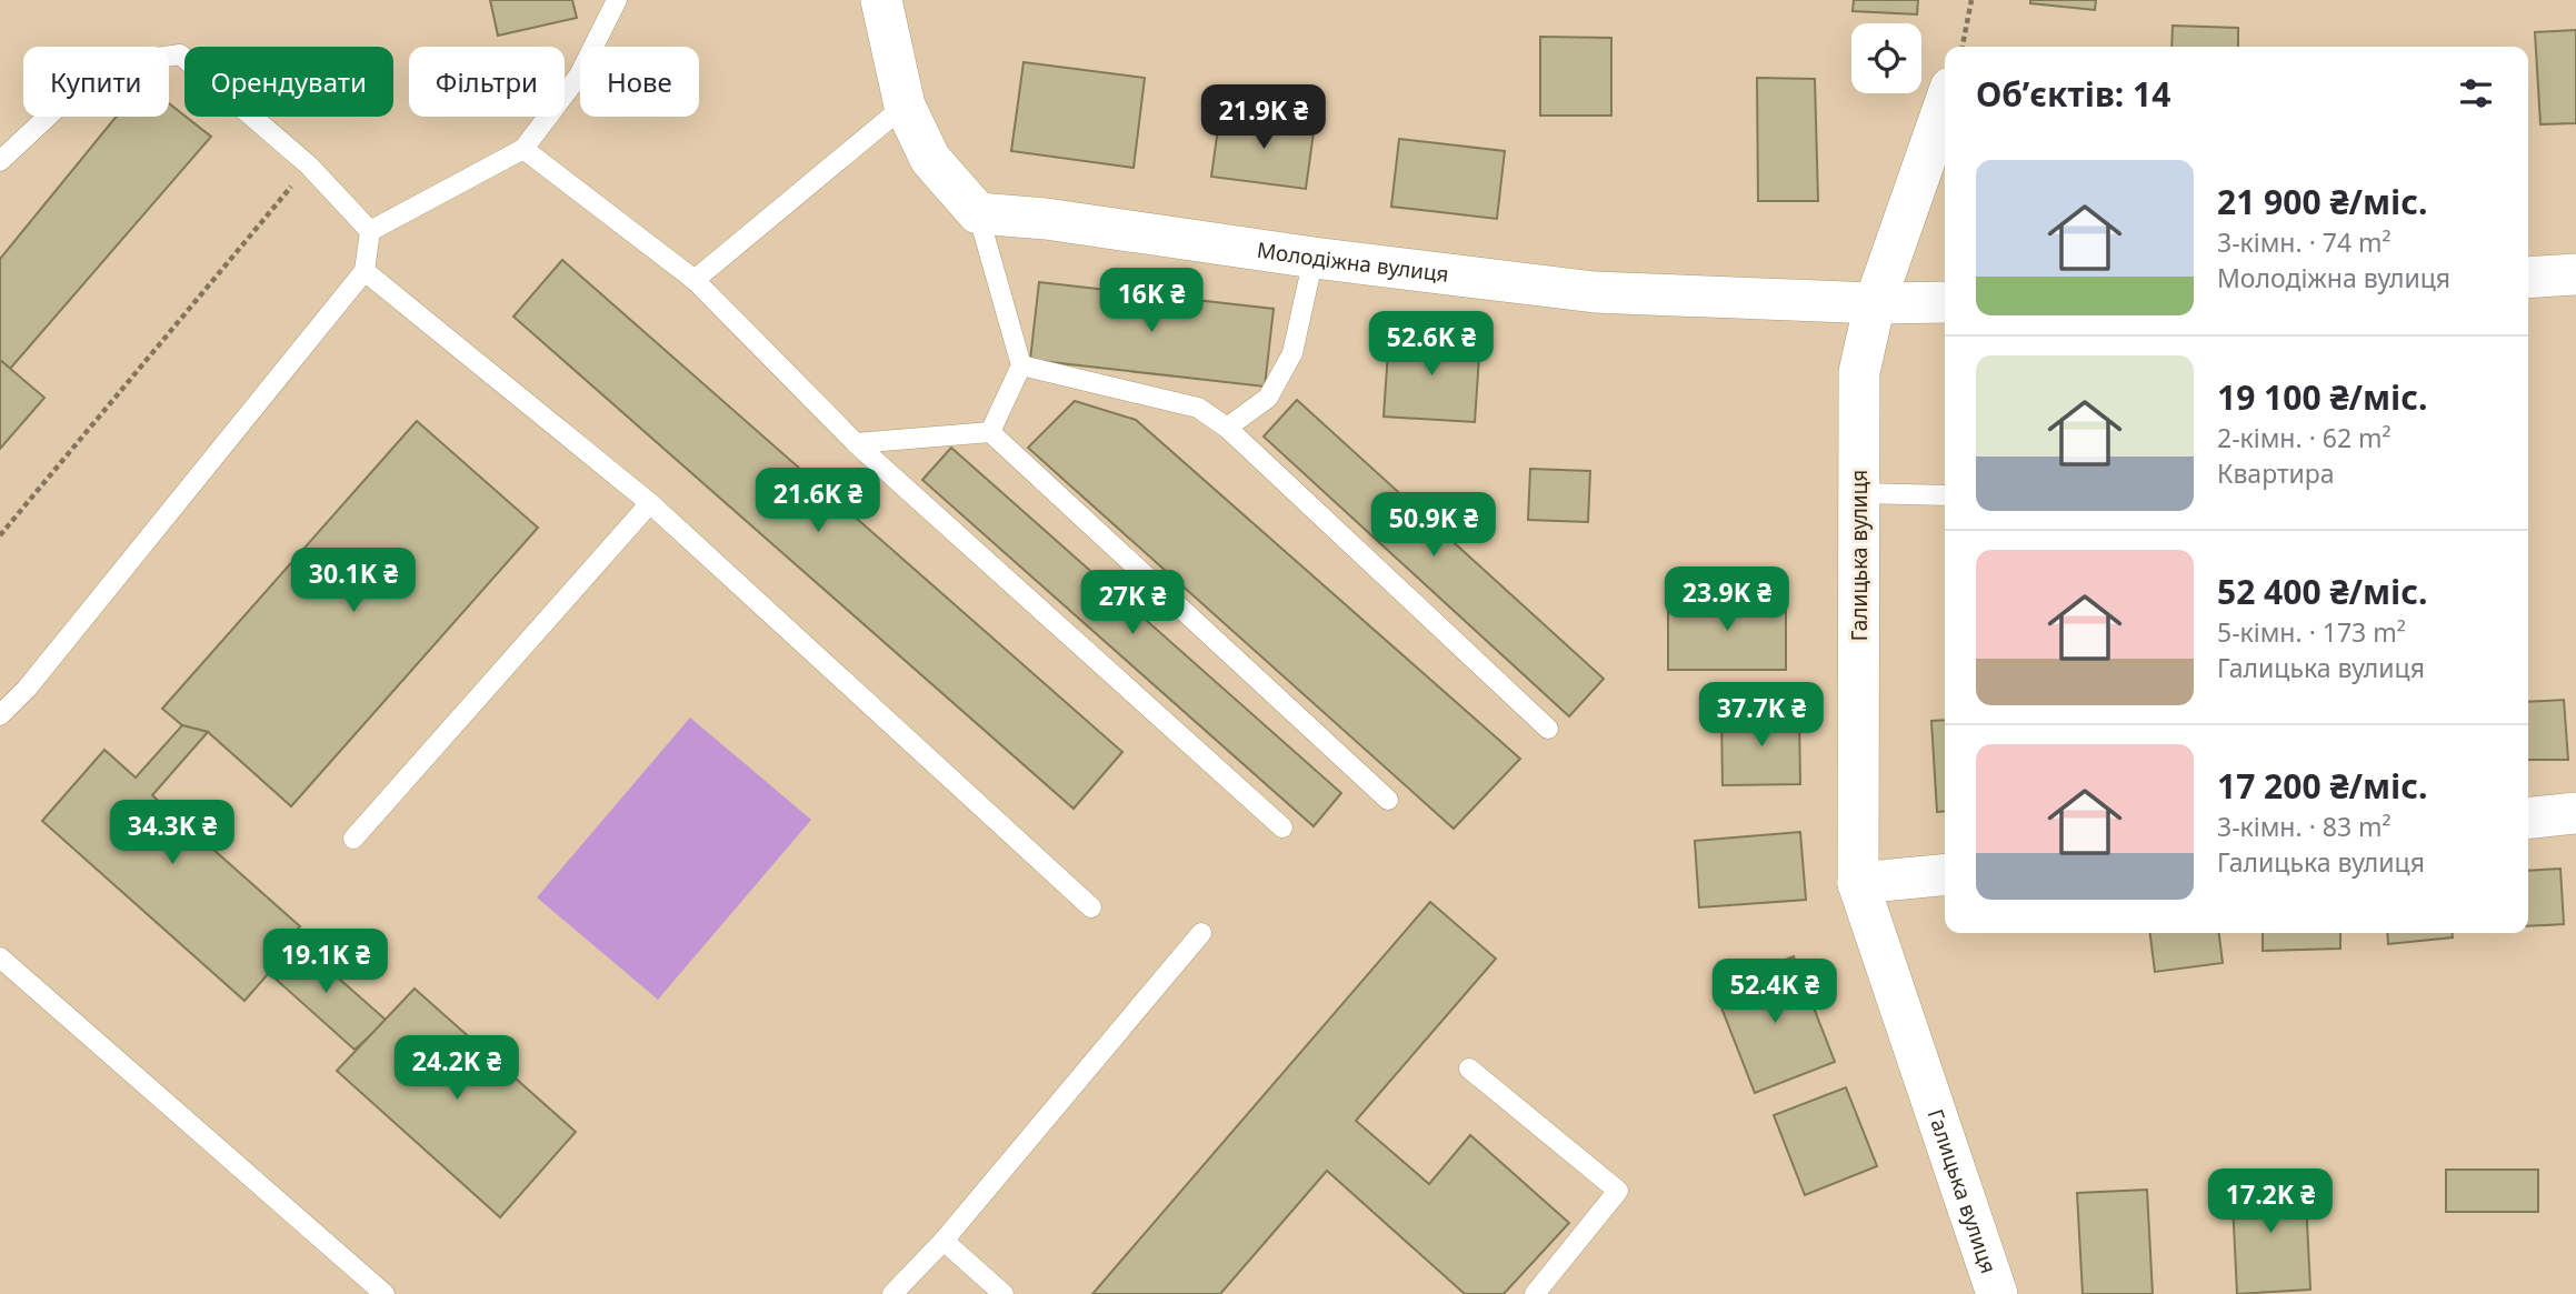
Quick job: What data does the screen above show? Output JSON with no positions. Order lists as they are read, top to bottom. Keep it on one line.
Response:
{"streets":{"street":["Молодіжна вулиця","Галицька вулиця"]},"crossings":[["Молодіжна вулиця","Галицька вулиця"]],"page":{"chip":["Купити","Орендувати","Фільтри","Нове"],"heading":"Об’єктів: 14","price":["21.9K ₴","16K ₴","52.6K ₴","21.6K ₴","50.9K ₴","30.1K ₴","23.9K ₴","27K ₴","37.7K ₴","34.3K ₴","19.1K ₴","52.4K ₴","24.2K ₴","17.2K ₴"],"list":[{"name":"21 900 ₴/міс.","note":"3-кімн. · 74 m² · Молодіжна вулиця"},{"name":"19 100 ₴/міс.","note":"2-кімн. · 62 m² · Квартира"},{"name":"52 400 ₴/міс.","note":"5-кімн. · 173 m² · Галицька вулиця"},{"name":"17 200 ₴/міс.","note":"3-кімн. · 83 m² · Галицька вулиця"}]}}
